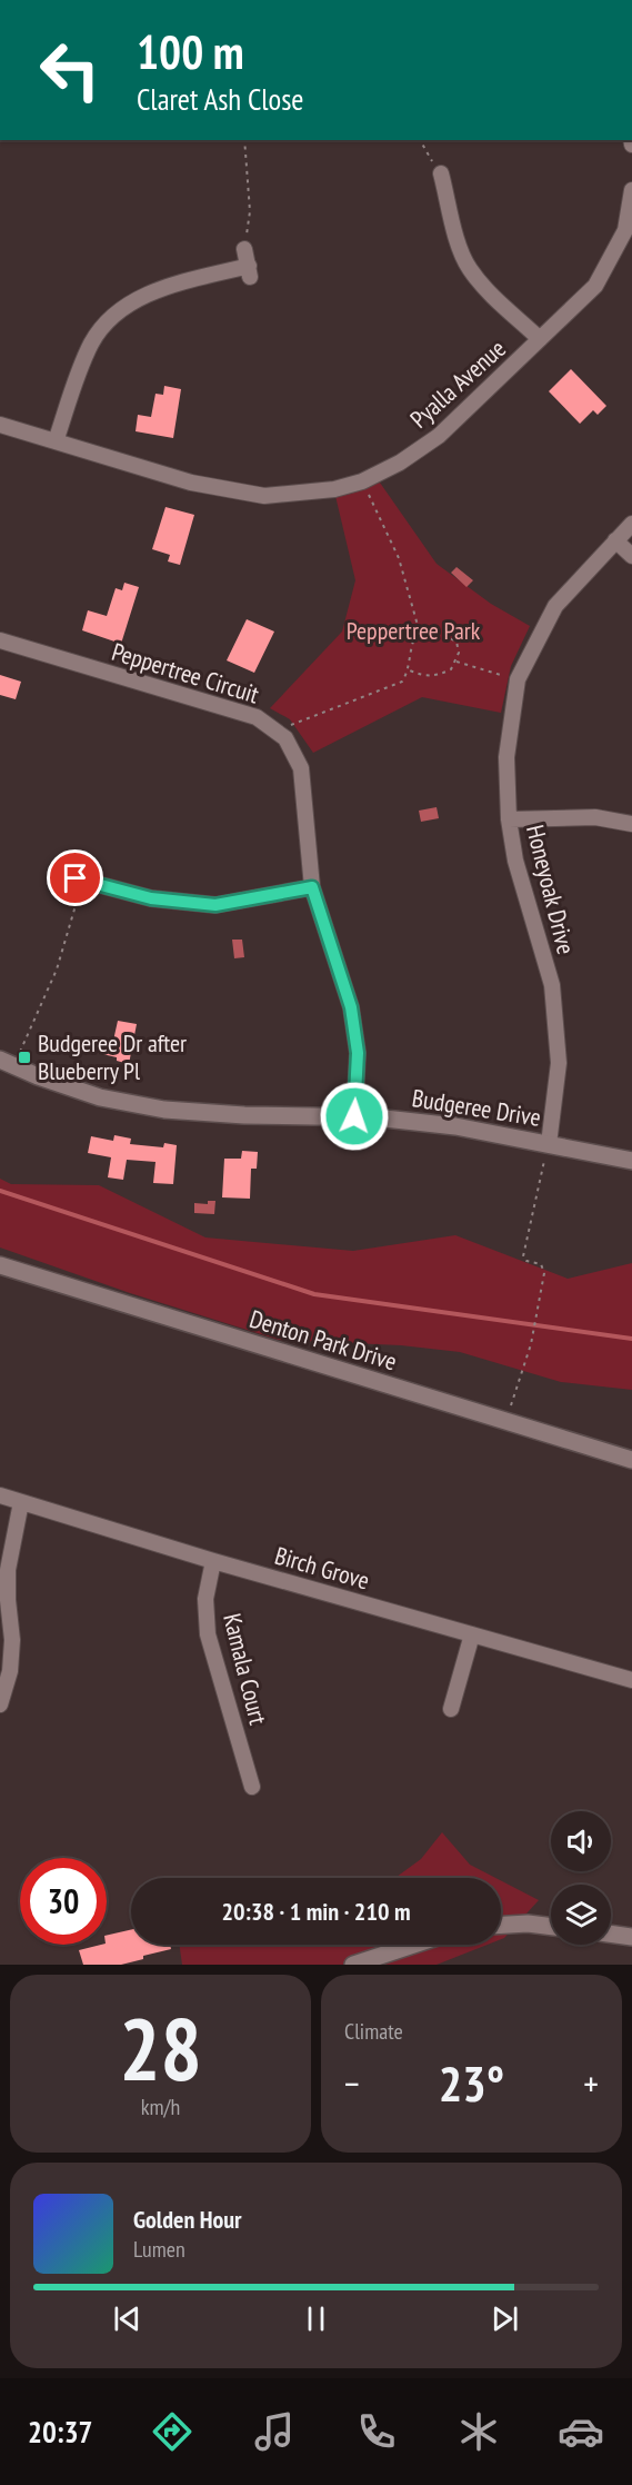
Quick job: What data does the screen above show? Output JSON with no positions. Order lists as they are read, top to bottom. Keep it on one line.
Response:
{"streets":{"street":["Pyalla Avenue","Peppertree Circuit","Honeyoak Drive","Budgeree Drive","Denton Park Drive","Birch Grove","Kamala Court"]},"crossings":[["Peppertree Circuit","Budgeree Drive"],["Honeyoak Drive","Budgeree Drive"],["Birch Grove","Kamala Court"]],"parks":["Peppertree Park"],"places":{"transit":["Budgeree Dr after Blueberry Pl"]},"page":{"turn":["100 m","Claret Ash Close"],"limit":"30","trip":"20:38 · 1 min · 210 m","tile":[["28","km/h"],"Climate"],"heat":["−","23°","+"],"song":["Golden Hour","Lumen"],"tabs":"20:37"}}
